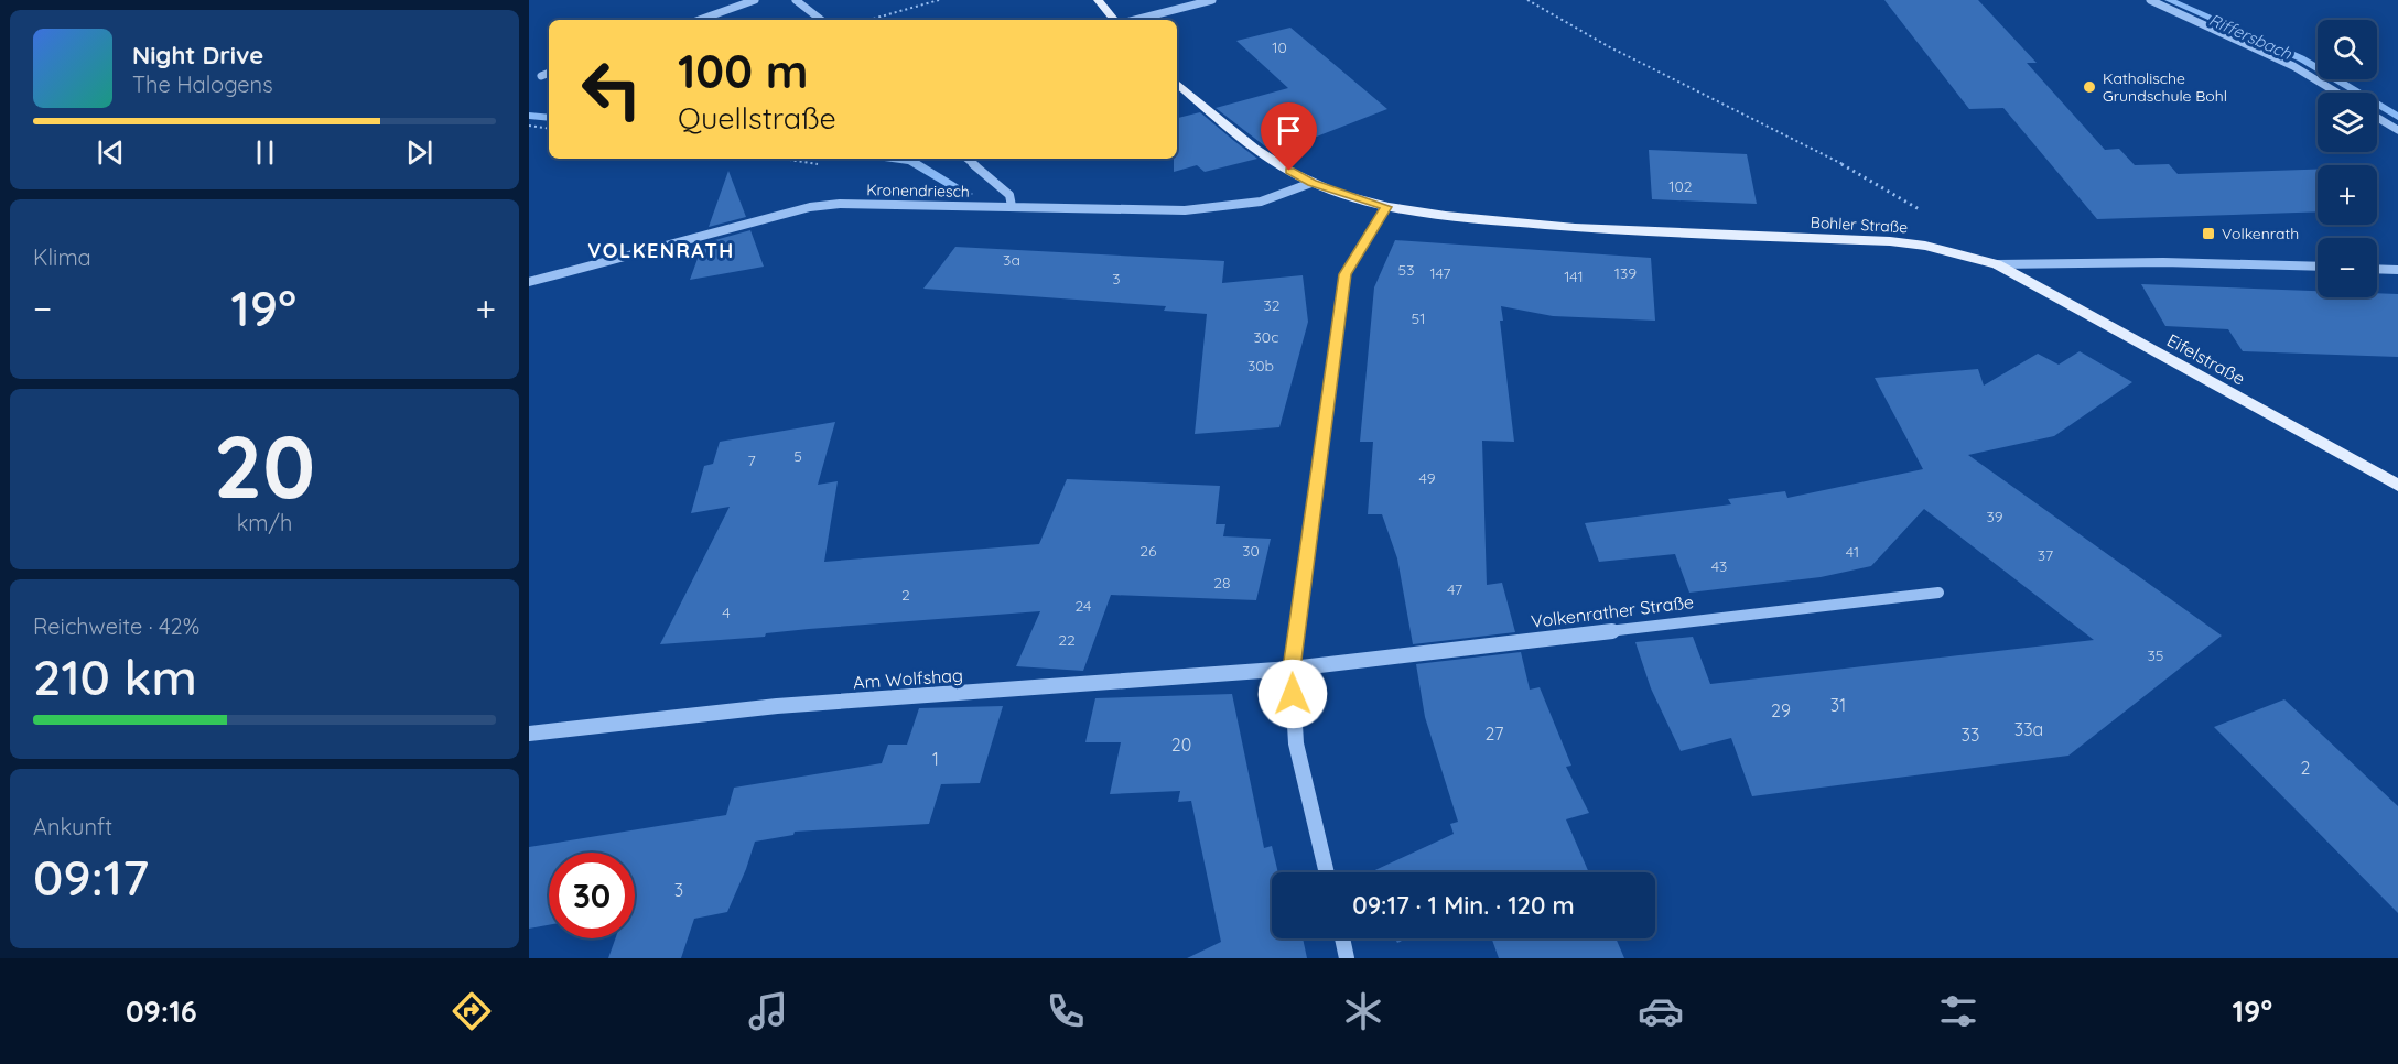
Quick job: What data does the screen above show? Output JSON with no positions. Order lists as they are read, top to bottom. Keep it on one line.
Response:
{"streets":{"main road":["Bohler Straße","Eifelstraße"],"street":["Kronendriesch","Volkenrather Straße","Am Wolfshag"]},"crossings":[["Kronendriesch","Bohler Straße"],["Bohler Straße","Eifelstraße"],["Volkenrather Straße","Am Wolfshag"]],"districts":["VOLKENRATH"],"water":["Riffersbach"],"places":{"other":["Katholische Grundschule Bohl"],"transit":["Volkenrath"]},"house_numbers":["10","102","3a","53","147","139","141","3","32","51","30c","30b","5","7","49","39","26","30","41","37","43","28","47","2","24","4","22","35","31","29","33a","27","33","20","1","2","3"],"page":{"map_buttons":["+","−"],"turn":["100 m","Quellstraße"],"song":["Night Drive","The Halogens"],"tile":["Klima",["20","km/h"],["Reichweite · 42%","210 km"],["Ankunft","09:17"]],"heat":["−","19°","+"],"limit":"30","trip":"09:17 · 1 Min. · 120 m","tabs":["09:16","19°"]}}
